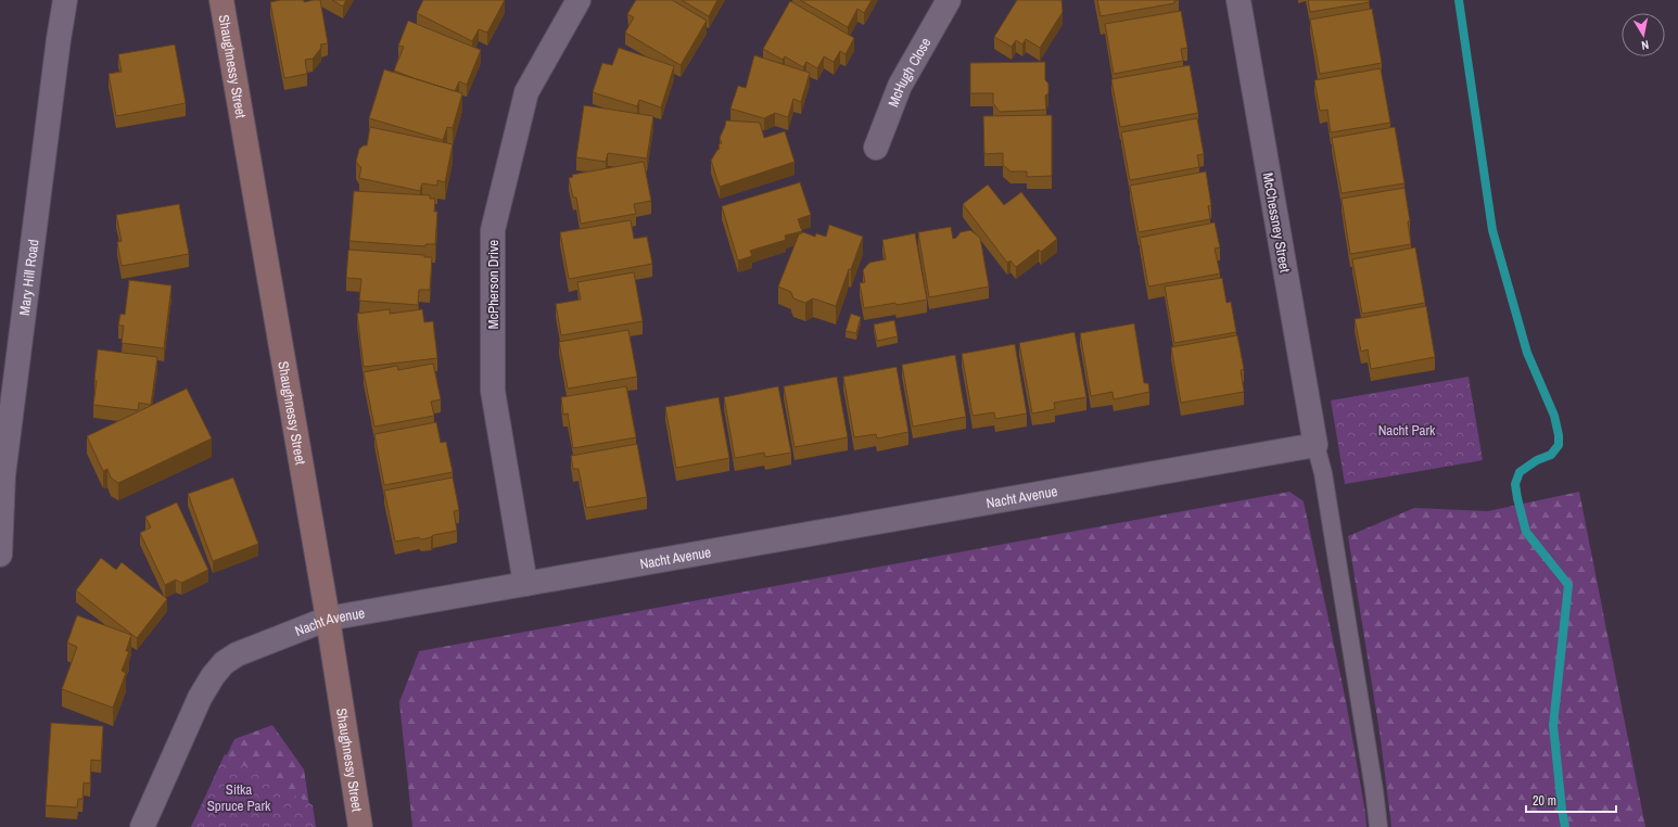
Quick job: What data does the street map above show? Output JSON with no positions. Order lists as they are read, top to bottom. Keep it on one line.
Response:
{"streets":{"main road":["Shaughnessy Street"],"street":["McHugh Close","McChessney Street","Mary Hill Road","McPherson Drive","Nacht Avenue"]},"crossings":[["Shaughnessy Street","Nacht Avenue"],["McChessney Street","Nacht Avenue"],["McPherson Drive","Nacht Avenue"]],"parks":["Nacht Park","Sitka Spruce Park"],"scale_bar":"20 m","north":"bottom"}
